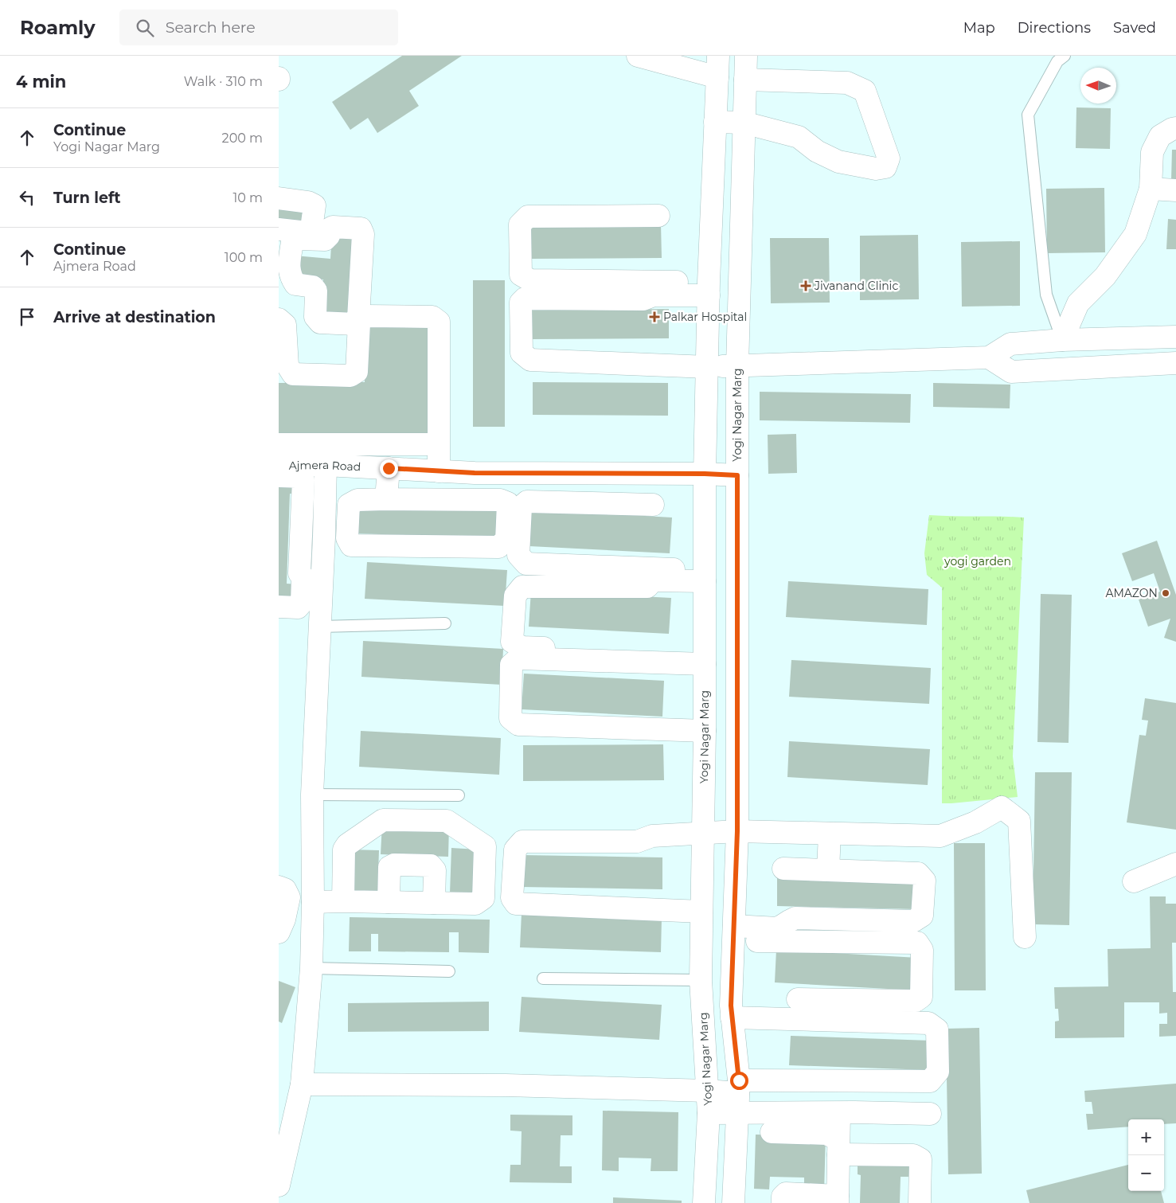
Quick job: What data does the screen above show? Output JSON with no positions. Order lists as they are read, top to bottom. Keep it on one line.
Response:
{"streets":{"street":["Yogi Nagar Marg","Ajmera Road"]},"crossings":[["Yogi Nagar Marg","Ajmera Road"]],"parks":["yogi garden"],"places":{"health":["Jivanand Clinic","Palkar Hospital"],"other":["AMAZON"]},"north":"left","page":{"header":"Roamly","search":"Search here","nav":["Map","Directions","Saved"],"heading":["4 min","Walk · 310 m"],"list":[["Continue","Yogi Nagar Marg","200 m"],["Turn left","10 m"],["Continue","Ajmera Road","100 m"],"Arrive at destination"],"map_buttons":["+","−"]}}
